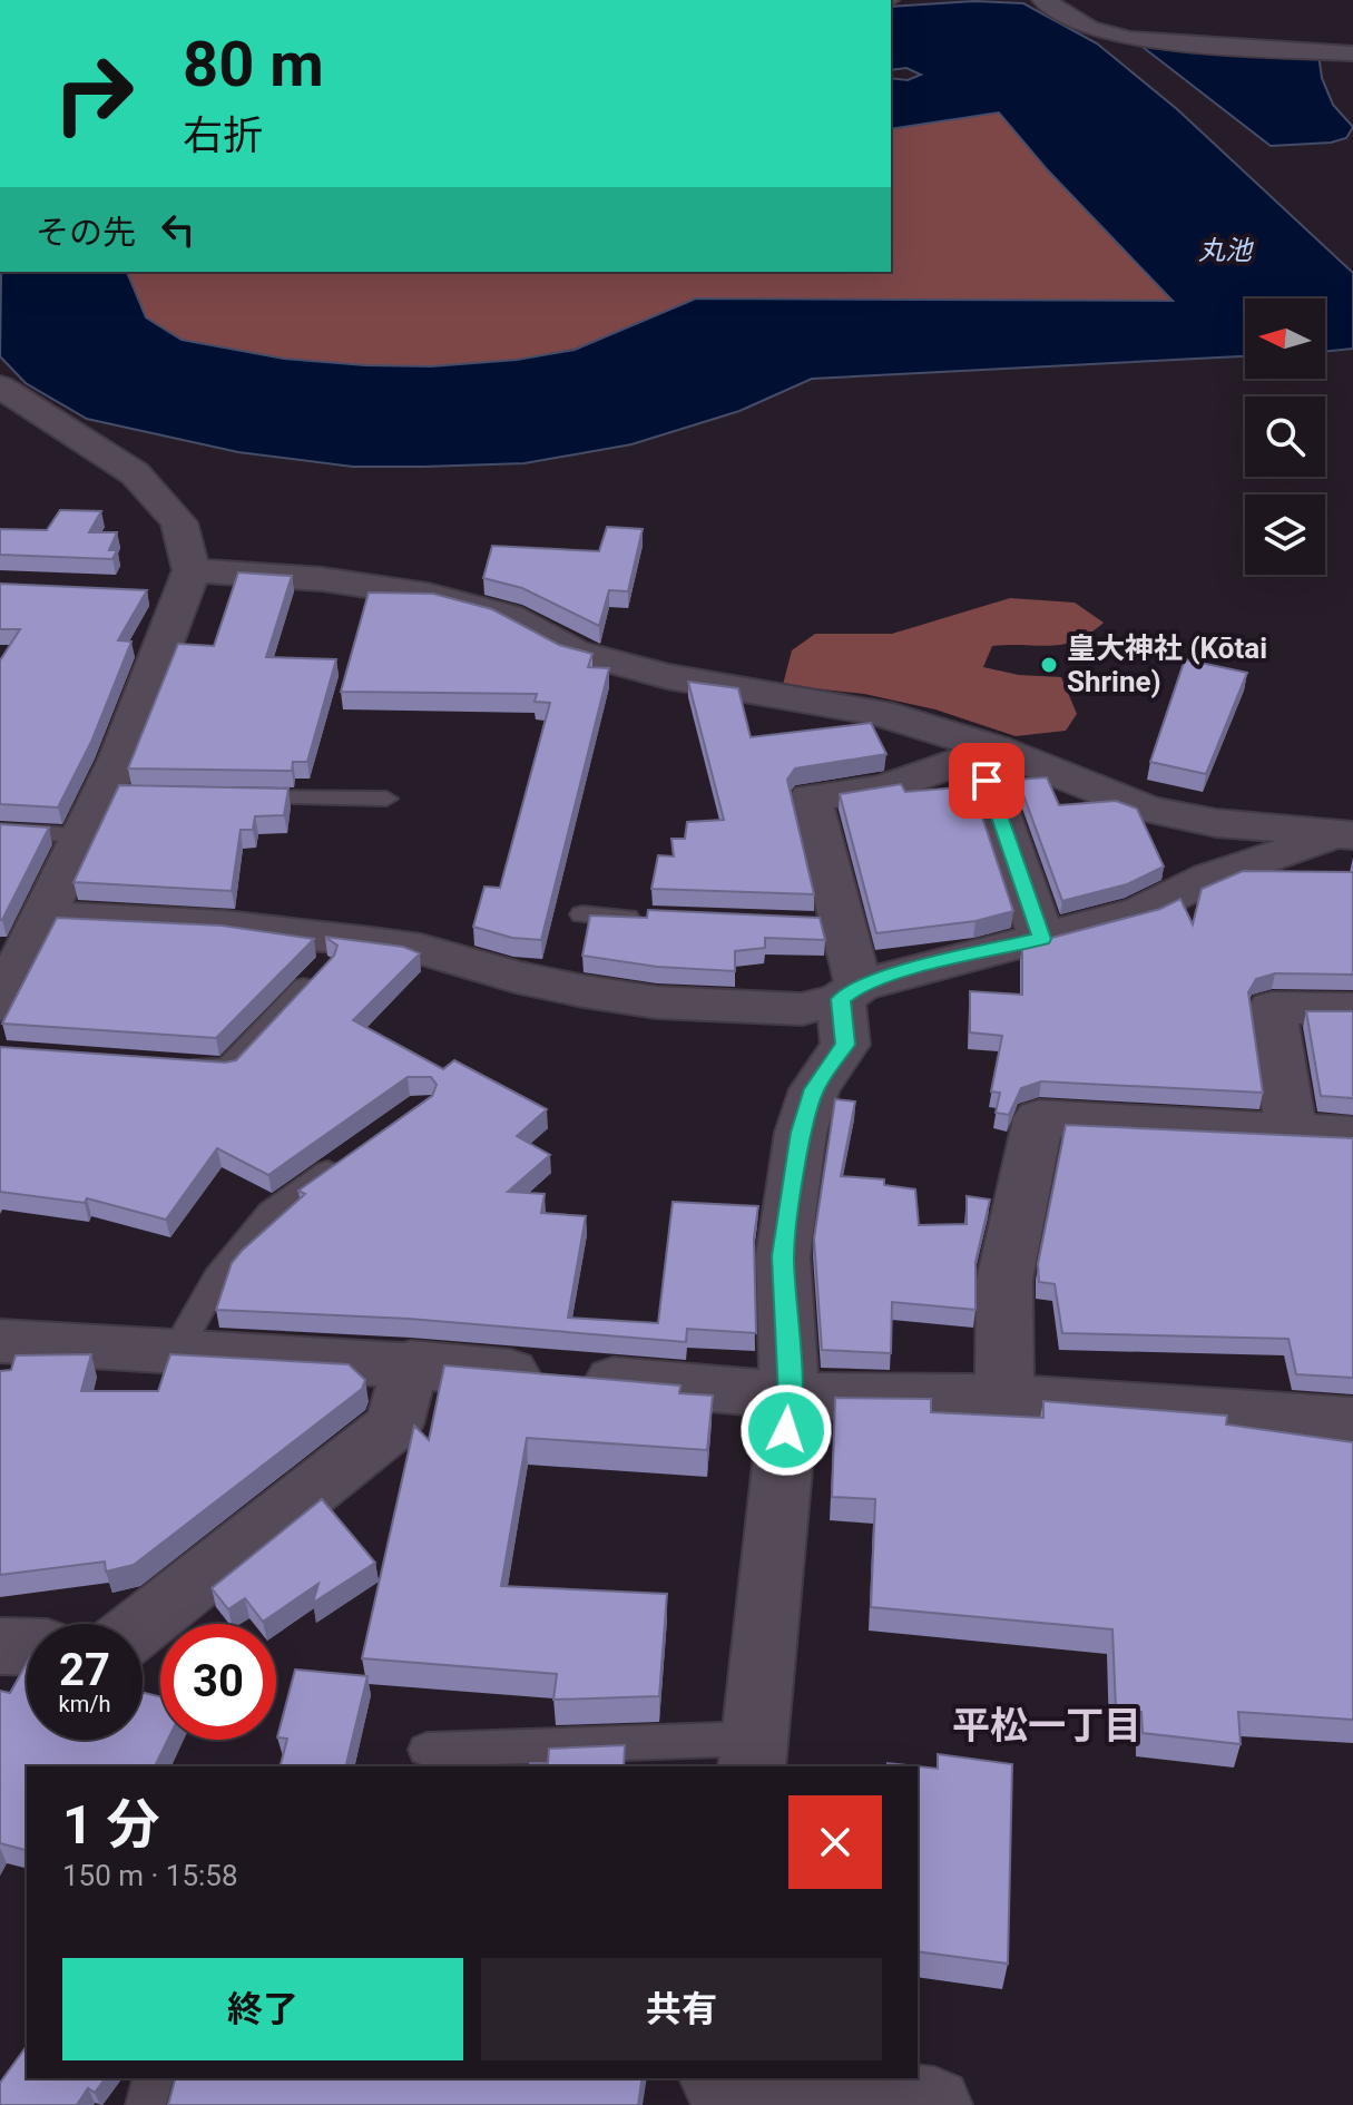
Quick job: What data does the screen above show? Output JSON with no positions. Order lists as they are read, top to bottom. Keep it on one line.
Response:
{"districts":["平松一丁目"],"water":["丸池"],"places":["皇大神社 (Kōtai Shrine)"],"north":"left","page":{"turn":["80 m","右折"],"then":"その先","speed":"27 km/h","limit":"30","heading":["1 分","150 m · 15:58"],"buttons":["終了","共有"]}}
